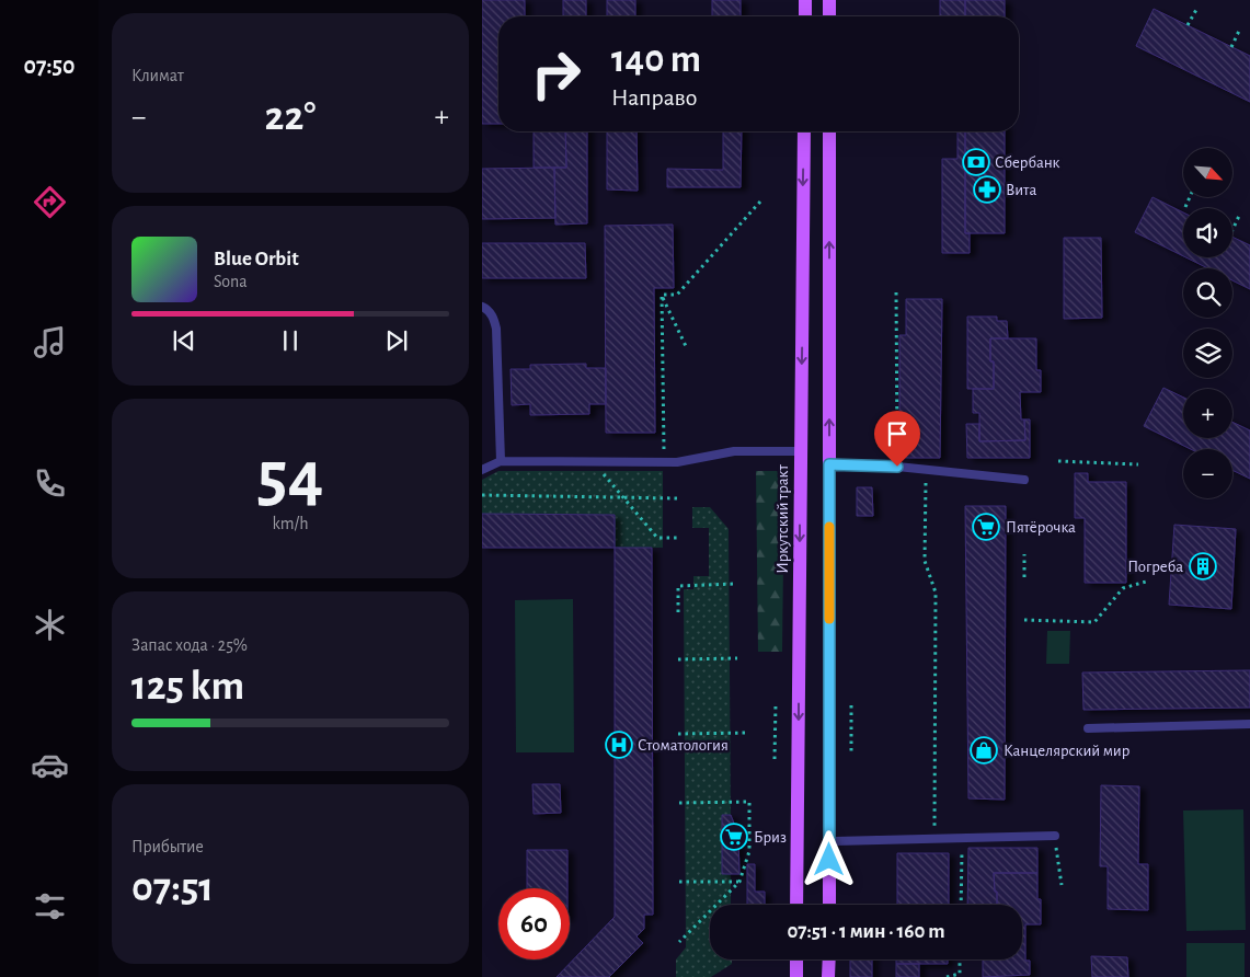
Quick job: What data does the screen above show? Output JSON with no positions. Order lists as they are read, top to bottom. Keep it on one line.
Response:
{"streets":{"main road":["Иркутский тракт"]},"places":{"bank":["Сбербанк"],"pharmacy":["Вита"],"supermarket":["Пятёрочка","Бриз"],"building":["Погреба"],"hospital":["Стоматология"],"shop":["Канцелярский мир"]},"north":"bottom right","page":{"tabs":"07:50","tile":["Климат",["54","km/h"],["Запас хода · 25%","125 km"],["Прибытие","07:51"]],"turn":["140 m","Направо"],"heat":["−","22°","+"],"map_buttons":["+","−"],"song":["Blue Orbit","Sona"],"limit":"60","trip":"07:51 · 1 мин · 160 m"}}
